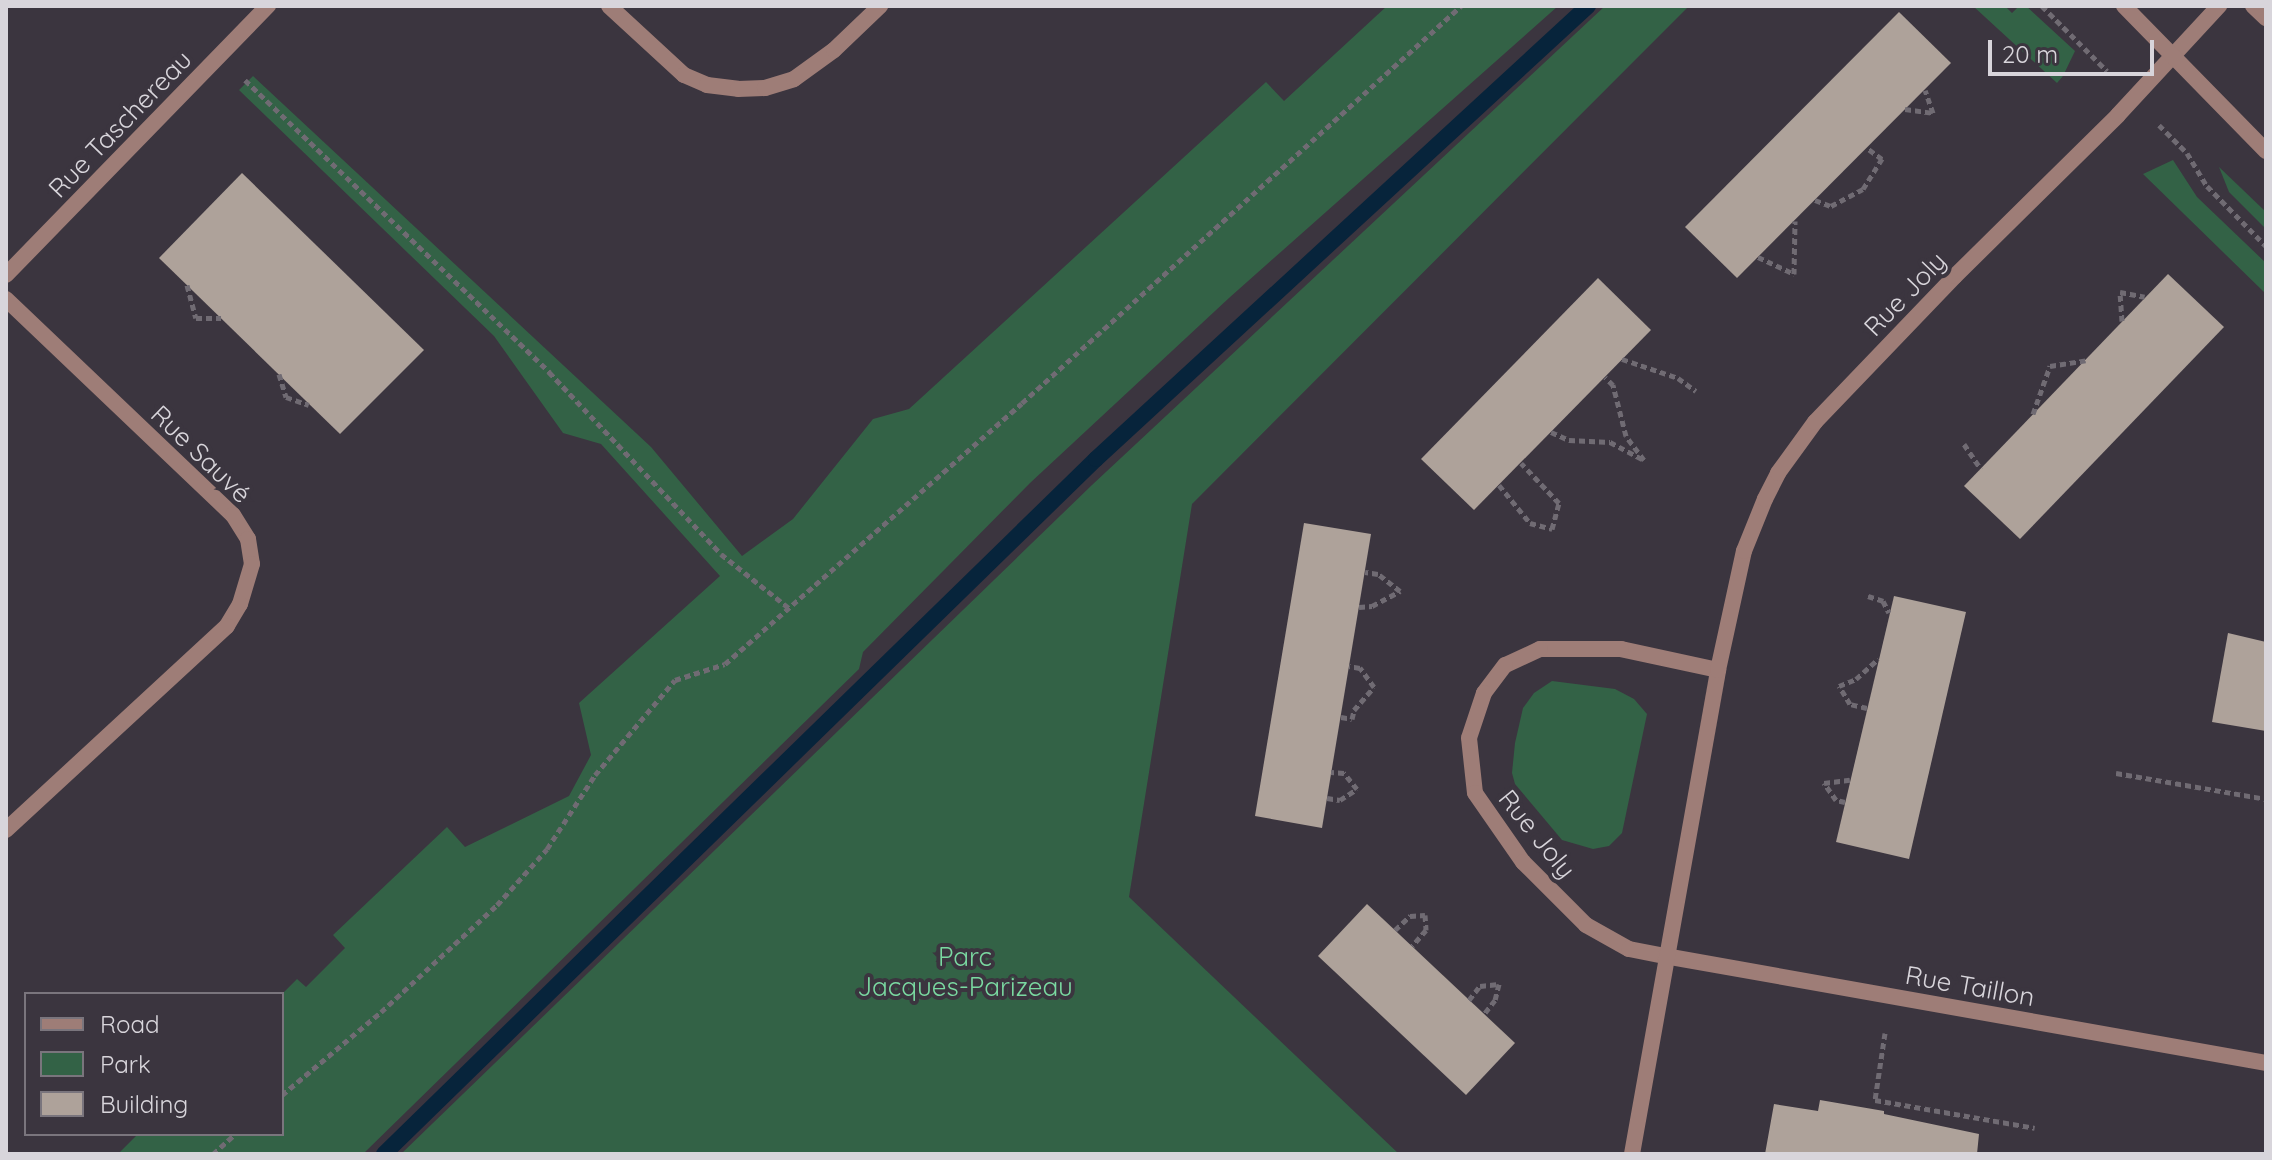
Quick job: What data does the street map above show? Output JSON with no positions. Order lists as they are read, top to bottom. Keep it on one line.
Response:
{"streets":{"street":["Rue Taschereau","Rue Joly","Rue Sauvé","Rue Taillon"]},"crossings":[["Rue Joly","Rue Taillon"]],"parks":["Parc Jacques-Parizeau"],"legend":["Road","Park","Building"],"scale_bar":"20 m"}
